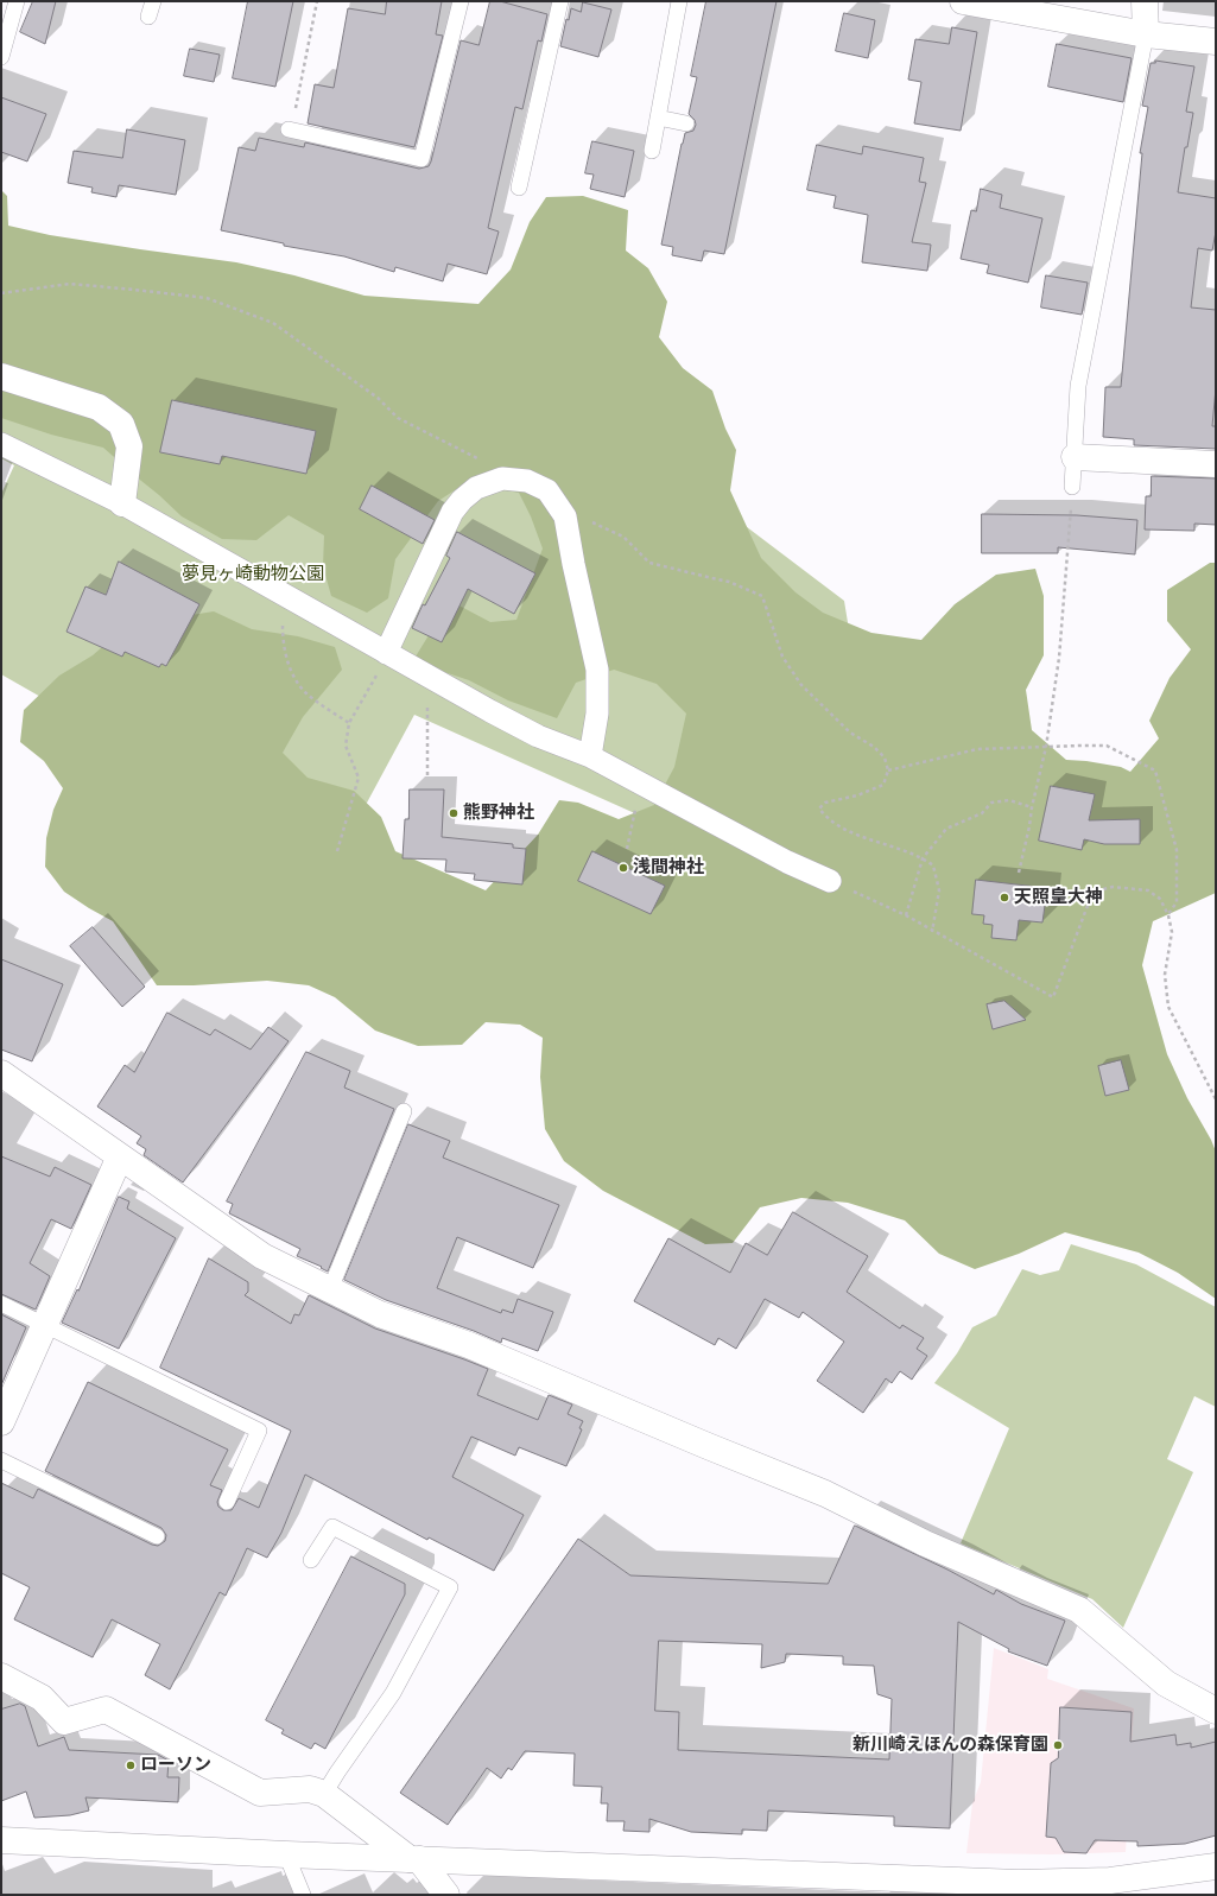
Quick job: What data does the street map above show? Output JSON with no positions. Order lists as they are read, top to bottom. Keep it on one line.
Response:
{"parks":["夢見ヶ崎動物公園"],"places":["熊野神社","浅間神社","天照皇大神","新川崎えほんの森保育園","ローソン"]}
